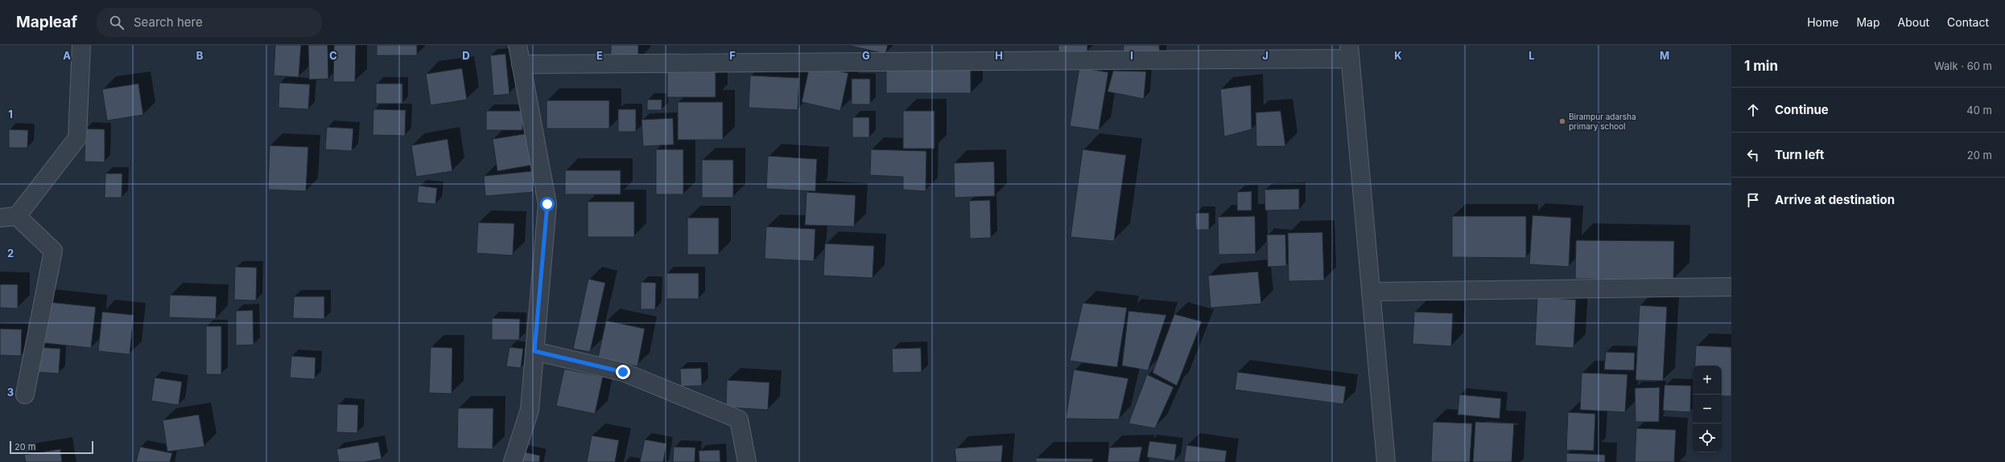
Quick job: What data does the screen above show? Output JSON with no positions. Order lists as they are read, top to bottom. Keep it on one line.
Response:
{"places":["Birampur adarsha primary school"],"scale_bar":"20 m","page":{"header":"Mapleaf","search":"Search here","nav":["Home","Map","About","Contact"],"heading":["1 min","Walk · 60 m"],"list":[["Continue","40 m"],["Turn left","20 m"],"Arrive at destination"],"map_buttons":["+","−"],"scale":"20 m"},"grid":{"columns":["A","B","C","D","E","F","G","H","I","J","K","L","M"],"rows":["1","2","3"]}}
